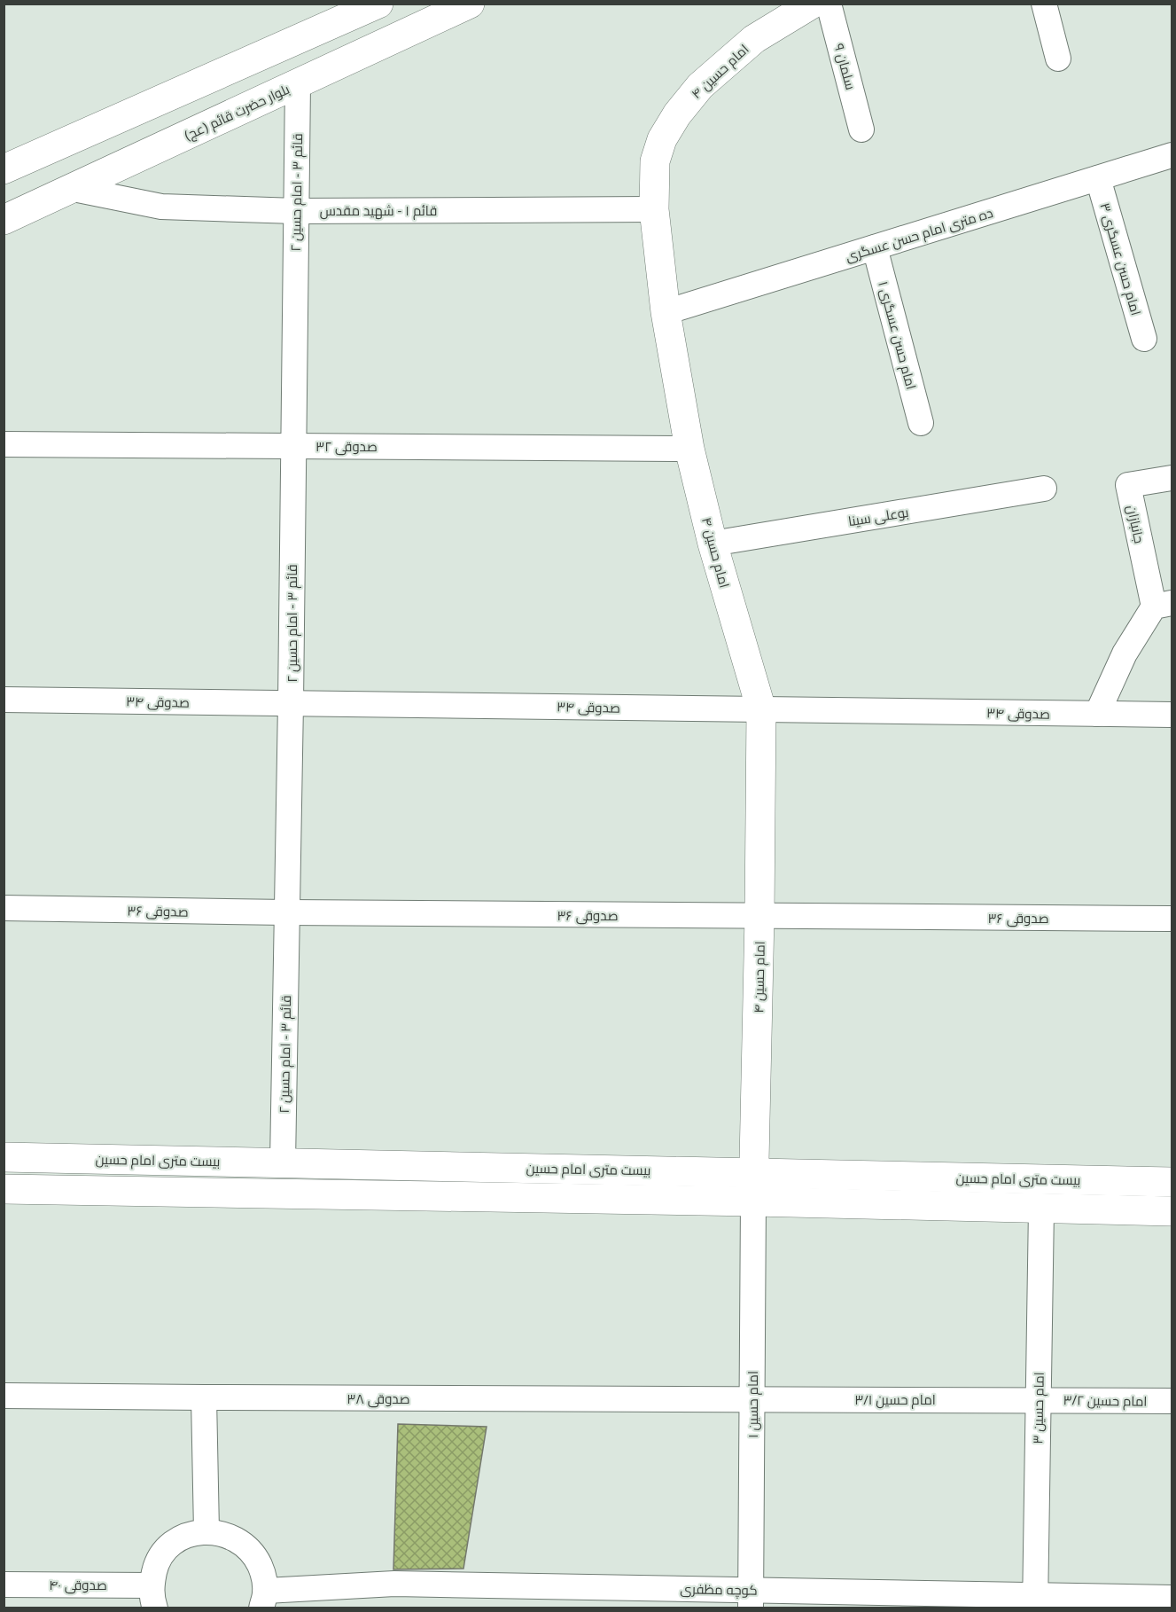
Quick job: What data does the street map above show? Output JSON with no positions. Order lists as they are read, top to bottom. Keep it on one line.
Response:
{"streets":{"main road":["امام حسین ۴","بلوار حضرت قائم (عج)","بیست متری امام حسین"],"street":["سلمان ۹","قائم ۳ - امام حسین ۲","قائم ۱ - شهید مقدس","ده متری امام حسن عسگری","امام حسن عسگری ۳","امام حسن عسگری ۱","صدوقی ۳۲","بوعلی سینا","جانبازان","صدوقی ۳۴","صدوقی ۳۶","صدوقی ۳۸","امام حسین ۳/۱","امام حسین ۳/۲","امام حسین ۱","امام حسین ۳","صدوقی ۴۰","کوچه مظفری"]},"crossings":[["امام حسین ۴","قائم ۱ - شهید مقدس"],["امام حسین ۴","ده متری امام حسن عسگری"],["امام حسین ۴","صدوقی ۳۲"],["امام حسین ۴","بوعلی سینا"],["امام حسین ۴","صدوقی ۳۴"],["امام حسین ۴","صدوقی ۳۶"],["امام حسین ۴","بیست متری امام حسین"],["امام حسین ۴","امام حسین ۱"],["بلوار حضرت قائم (عج)","قائم ۳ - امام حسین ۲"],["بلوار حضرت قائم (عج)","قائم ۱ - شهید مقدس"],["قائم ۳ - امام حسین ۲","قائم ۱ - شهید مقدس"],["قائم ۳ - امام حسین ۲","صدوقی ۳۲"],["قائم ۳ - امام حسین ۲","صدوقی ۳۴"],["قائم ۳ - امام حسین ۲","صدوقی ۳۶"],["قائم ۳ - امام حسین ۲","بیست متری امام حسین"],["ده متری امام حسن عسگری","امام حسن عسگری ۳"],["ده متری امام حسن عسگری","امام حسن عسگری ۱"],["صدوقی ۳۸","امام حسین ۳/۱"],["صدوقی ۳۸","امام حسین ۱"],["امام حسین ۳/۱","امام حسین ۳/۲"],["امام حسین ۳/۱","امام حسین ۱"],["امام حسین ۳/۱","امام حسین ۳"],["امام حسین ۳/۲","امام حسین ۳"],["امام حسین ۱","کوچه مظفری"],["امام حسین ۳","کوچه مظفری"]]}
